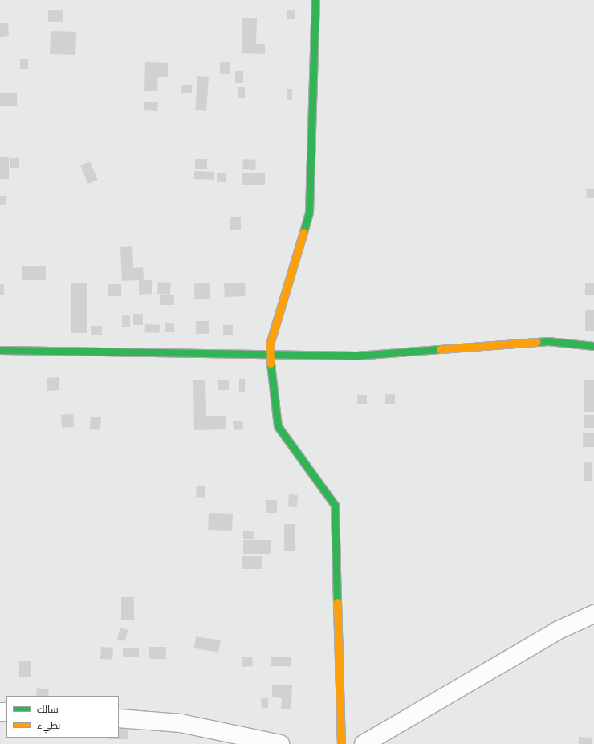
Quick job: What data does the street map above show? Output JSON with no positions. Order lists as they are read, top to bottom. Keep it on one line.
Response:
{"legend":["سالك","بطيء"]}
